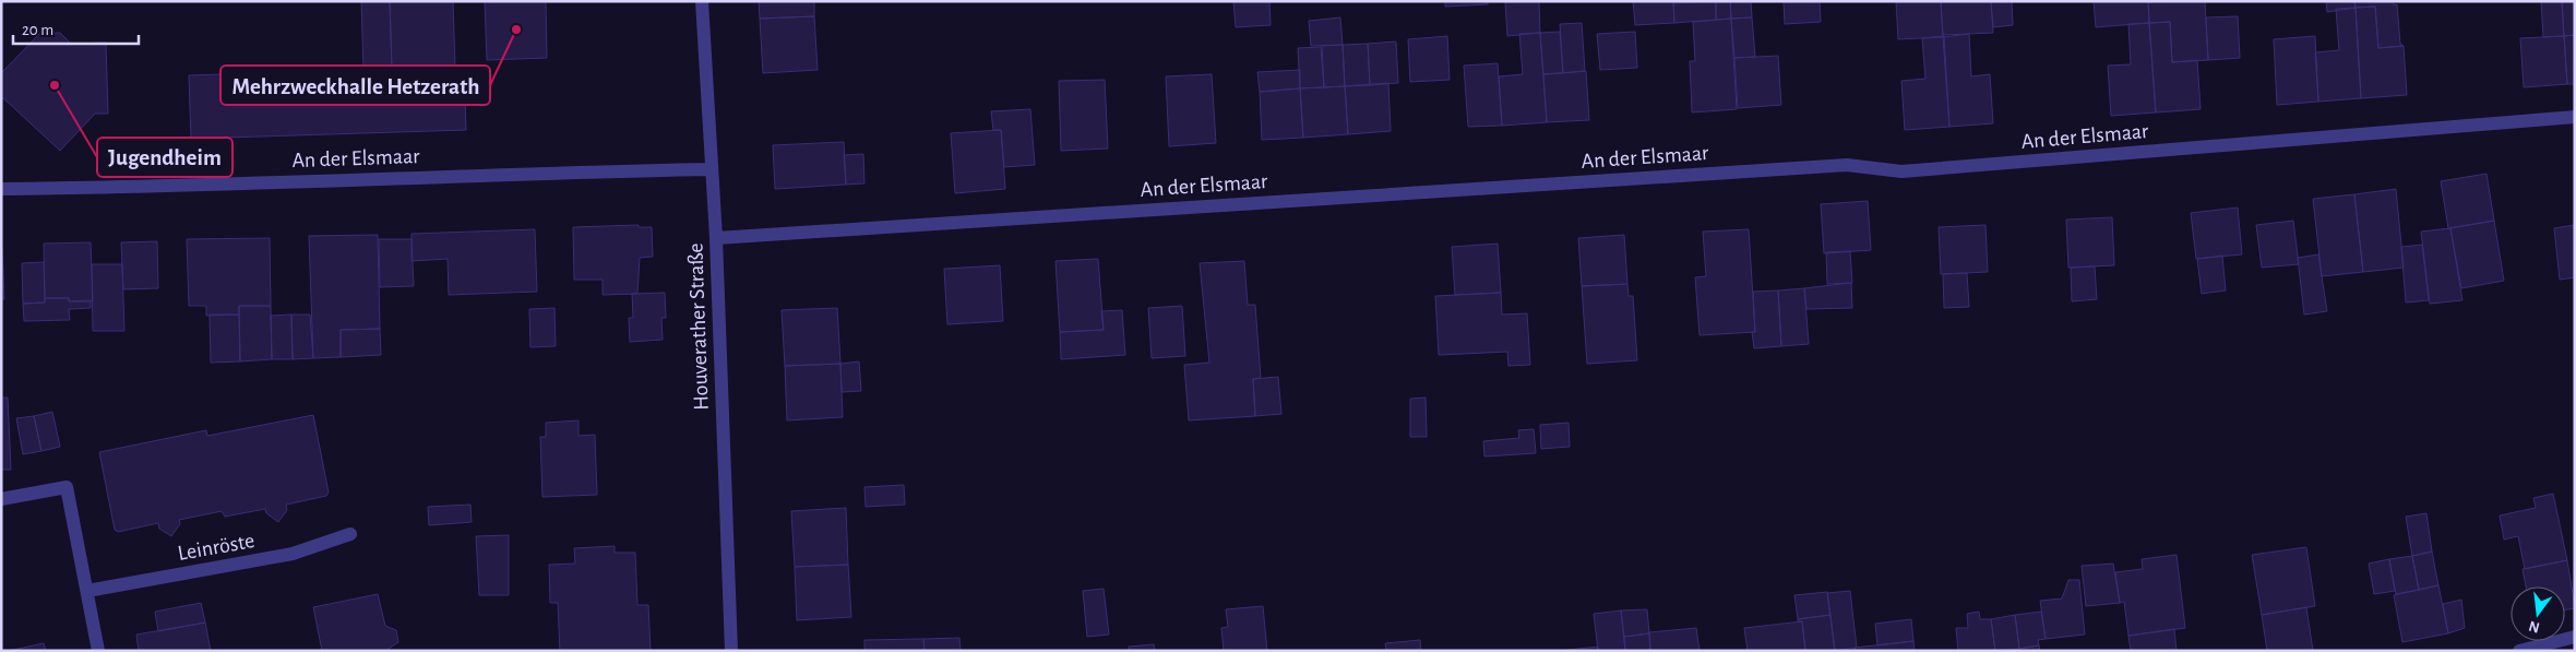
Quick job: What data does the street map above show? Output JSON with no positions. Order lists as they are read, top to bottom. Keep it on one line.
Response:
{"streets":{"street":["An der Elsmaar","Houverather Straße","Leinröste"]},"crossings":[["An der Elsmaar","Houverather Straße"]],"places":["Mehrzweckhalle Hetzerath","Jugendheim"],"scale_bar":"20 m","north":"bottom"}
